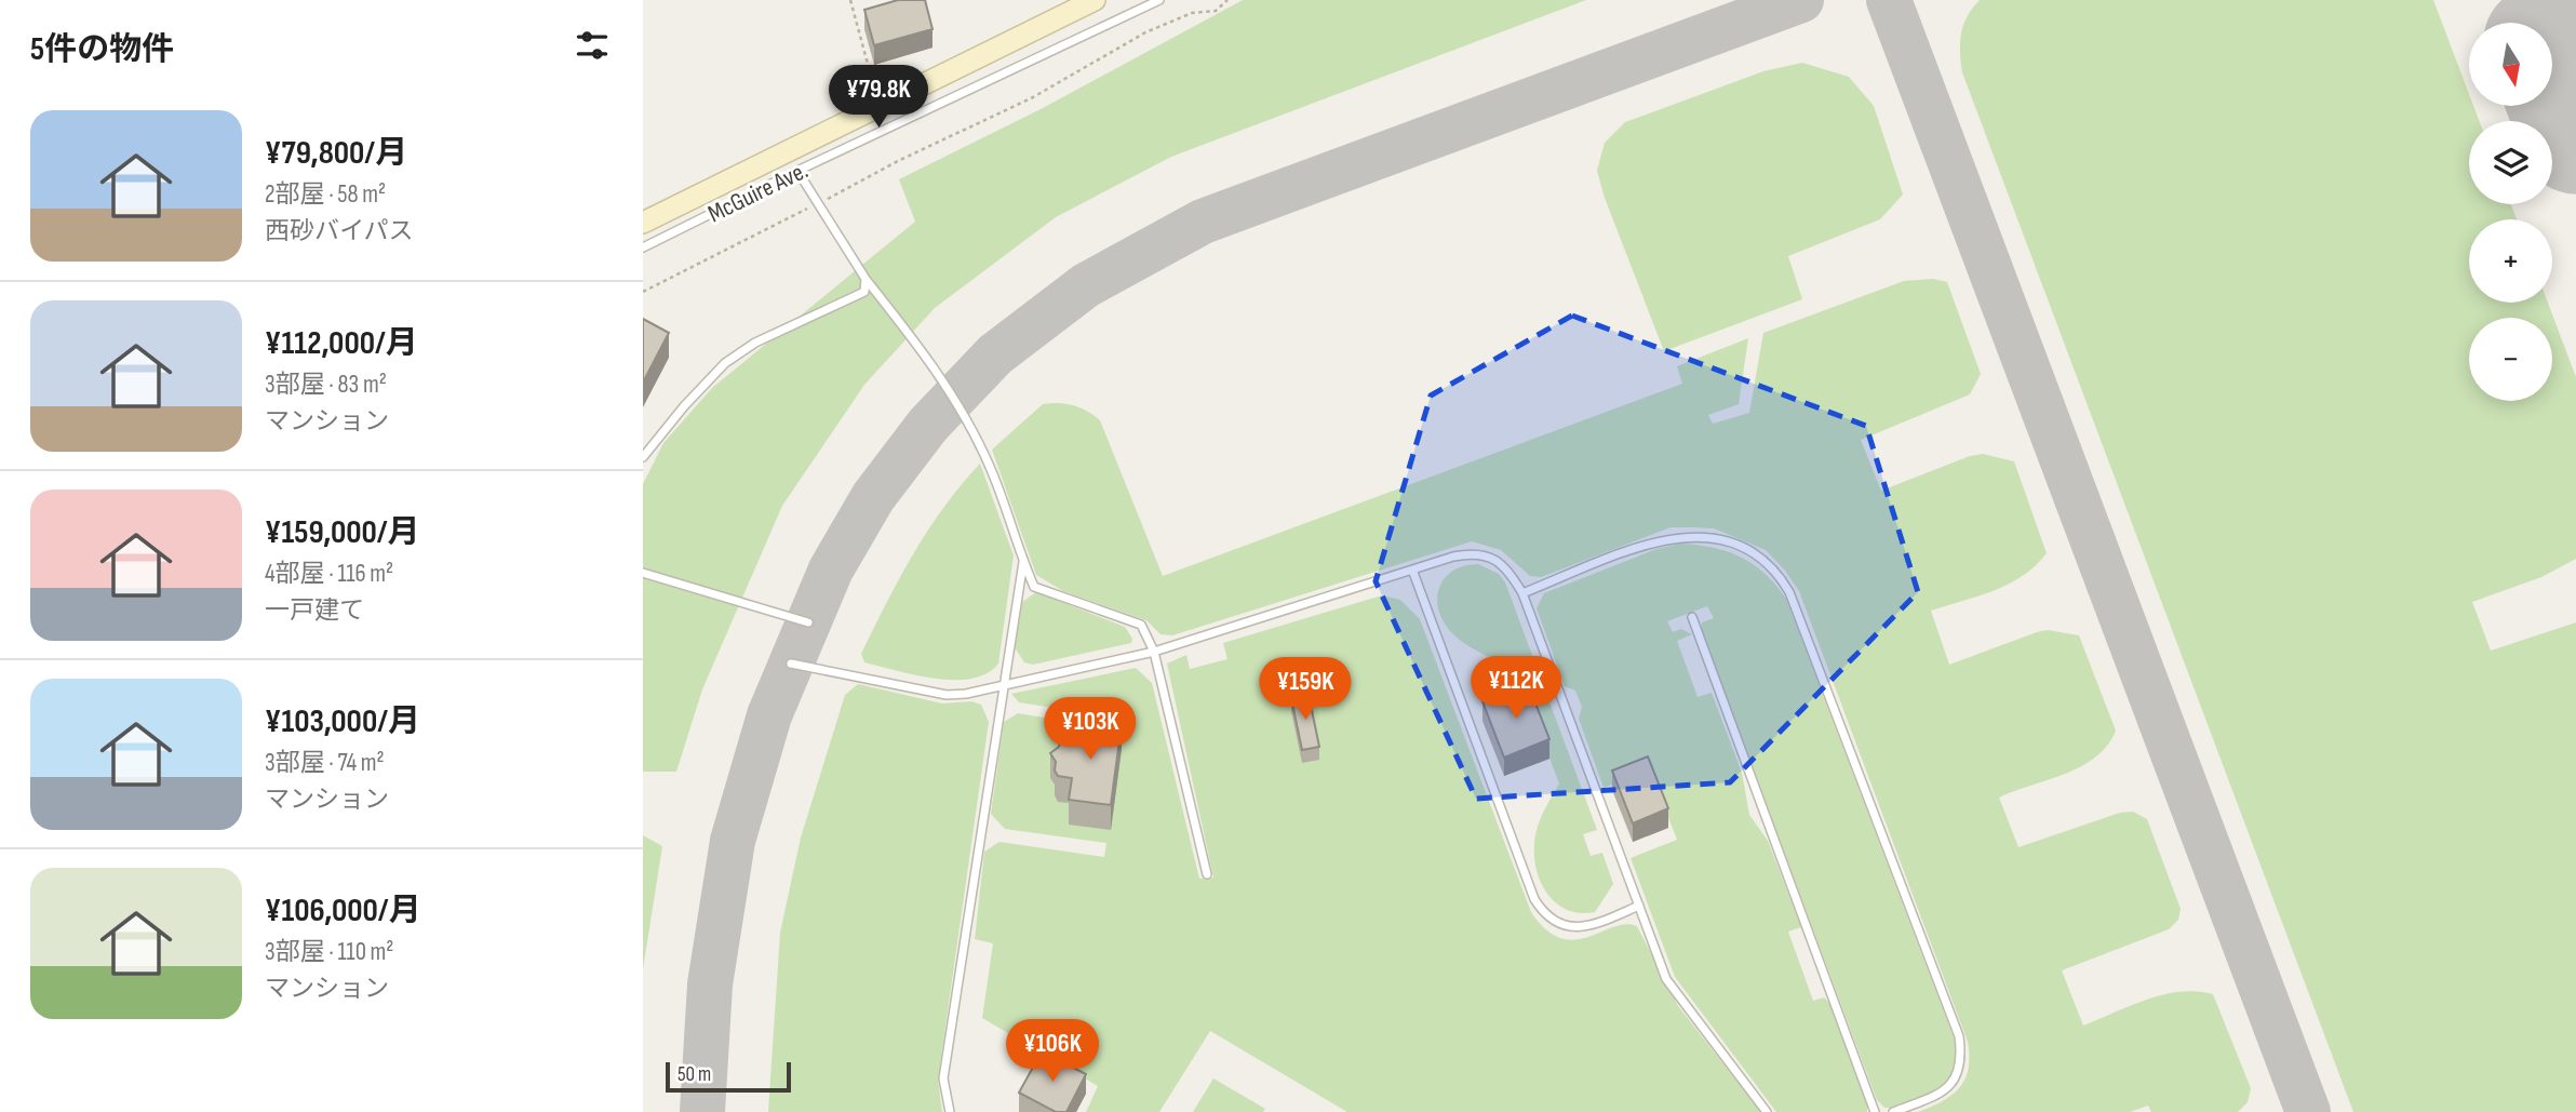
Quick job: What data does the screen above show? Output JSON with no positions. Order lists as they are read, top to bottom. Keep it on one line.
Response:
{"streets":{"lane":["McGuire Ave."]},"scale_bar":"50 m","north":"bottom","page":{"heading":"5件の物件","map_buttons":["+","−"],"price":["¥79.8K","¥112K","¥159K","¥103K","¥106K"],"list":[{"name":"¥79,800/月","note":"2部屋 · 58 m² · 西砂バイパス"},{"name":"¥112,000/月","note":"3部屋 · 83 m² · マンション"},{"name":"¥159,000/月","note":"4部屋 · 116 m² · 一戸建て"},{"name":"¥103,000/月","note":"3部屋 · 74 m² · マンション"},{"name":"¥106,000/月","note":"3部屋 · 110 m² · マンション"}],"scale":"50 m"}}
